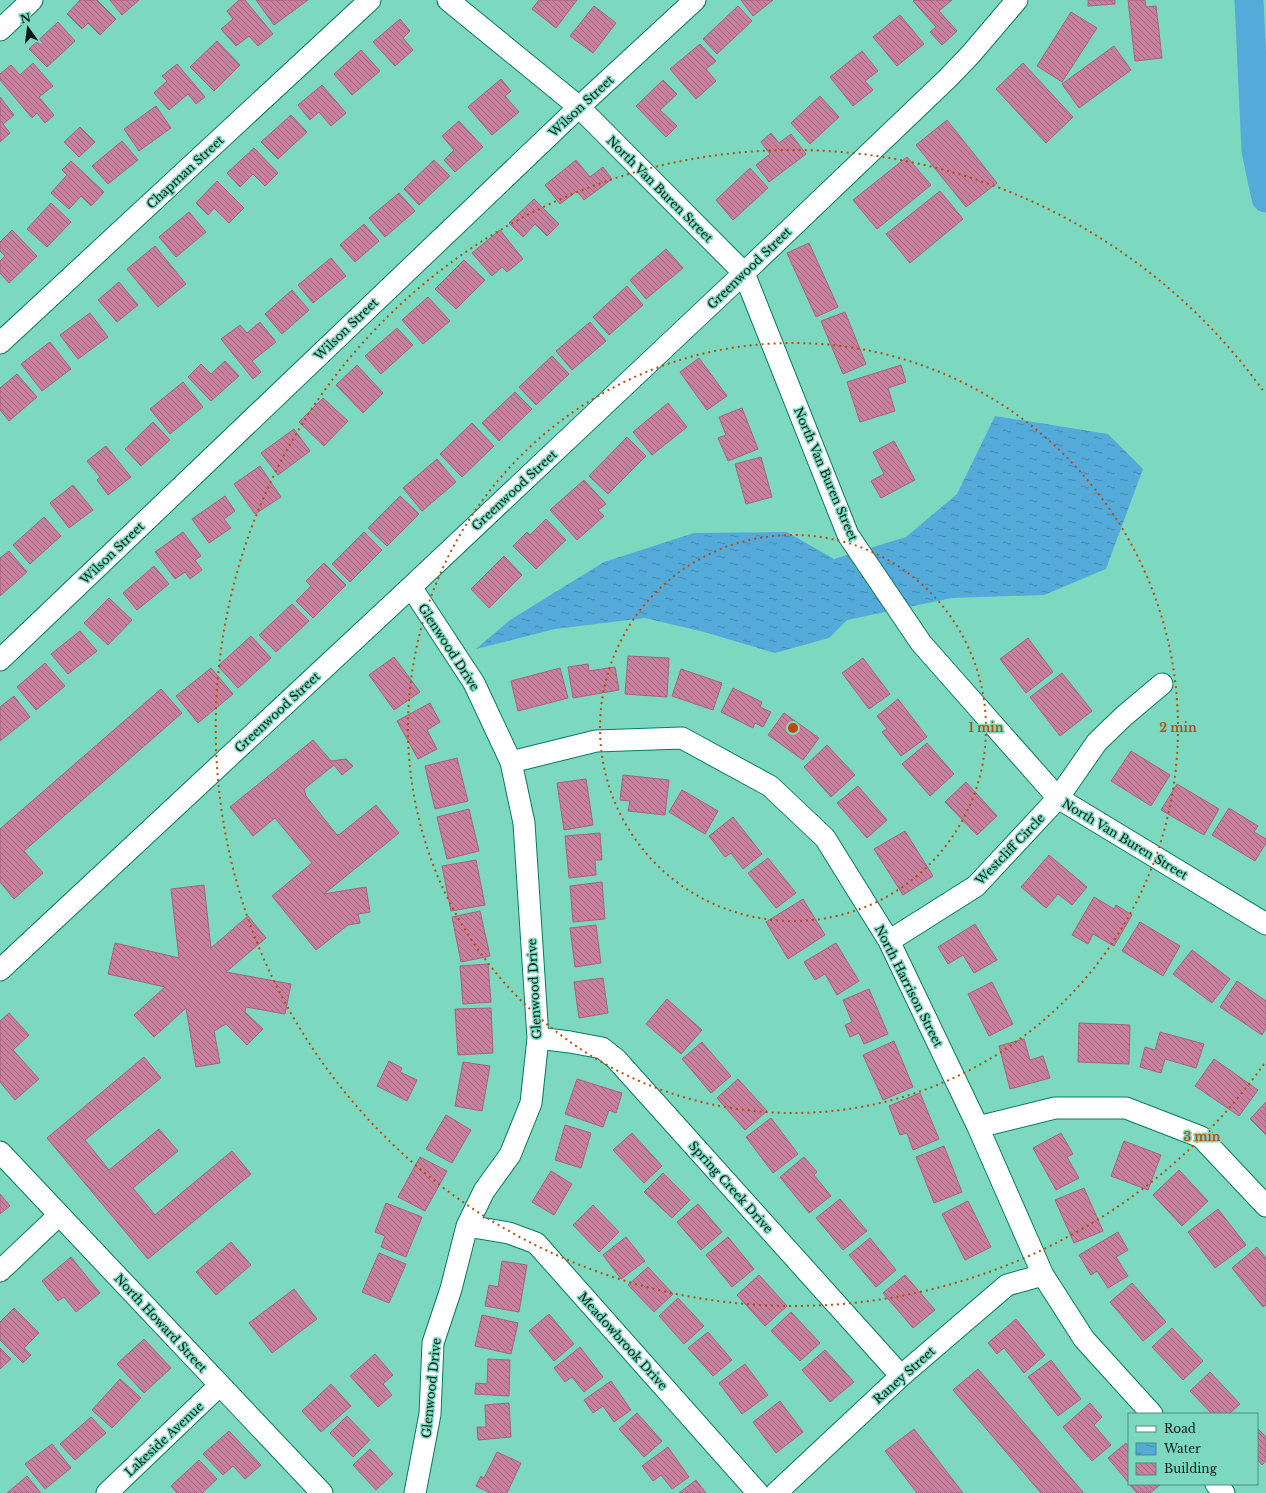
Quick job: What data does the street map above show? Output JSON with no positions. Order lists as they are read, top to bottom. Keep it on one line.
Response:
{"streets":{"street":["Wilson Street","Chapman Street","North Van Buren Street","Greenwood Street","Glenwood Drive","Westcliff Circle","North Harrison Street","Spring Creek Drive","North Howard Street","Meadowbrook Drive","Raney Street","Lakeside Avenue"]},"crossings":[["Wilson Street","North Van Buren Street"],["North Van Buren Street","Greenwood Street"],["North Van Buren Street","Westcliff Circle"],["Greenwood Street","Glenwood Drive"],["Glenwood Drive","North Harrison Street"],["Glenwood Drive","Spring Creek Drive"],["Glenwood Drive","Meadowbrook Drive"],["Westcliff Circle","North Harrison Street"],["North Harrison Street","Raney Street"],["Spring Creek Drive","Raney Street"],["North Howard Street","Lakeside Avenue"]],"legend":["Road","Water","Building"],"north":"top","rings":["1 min","2 min","3 min"]}
